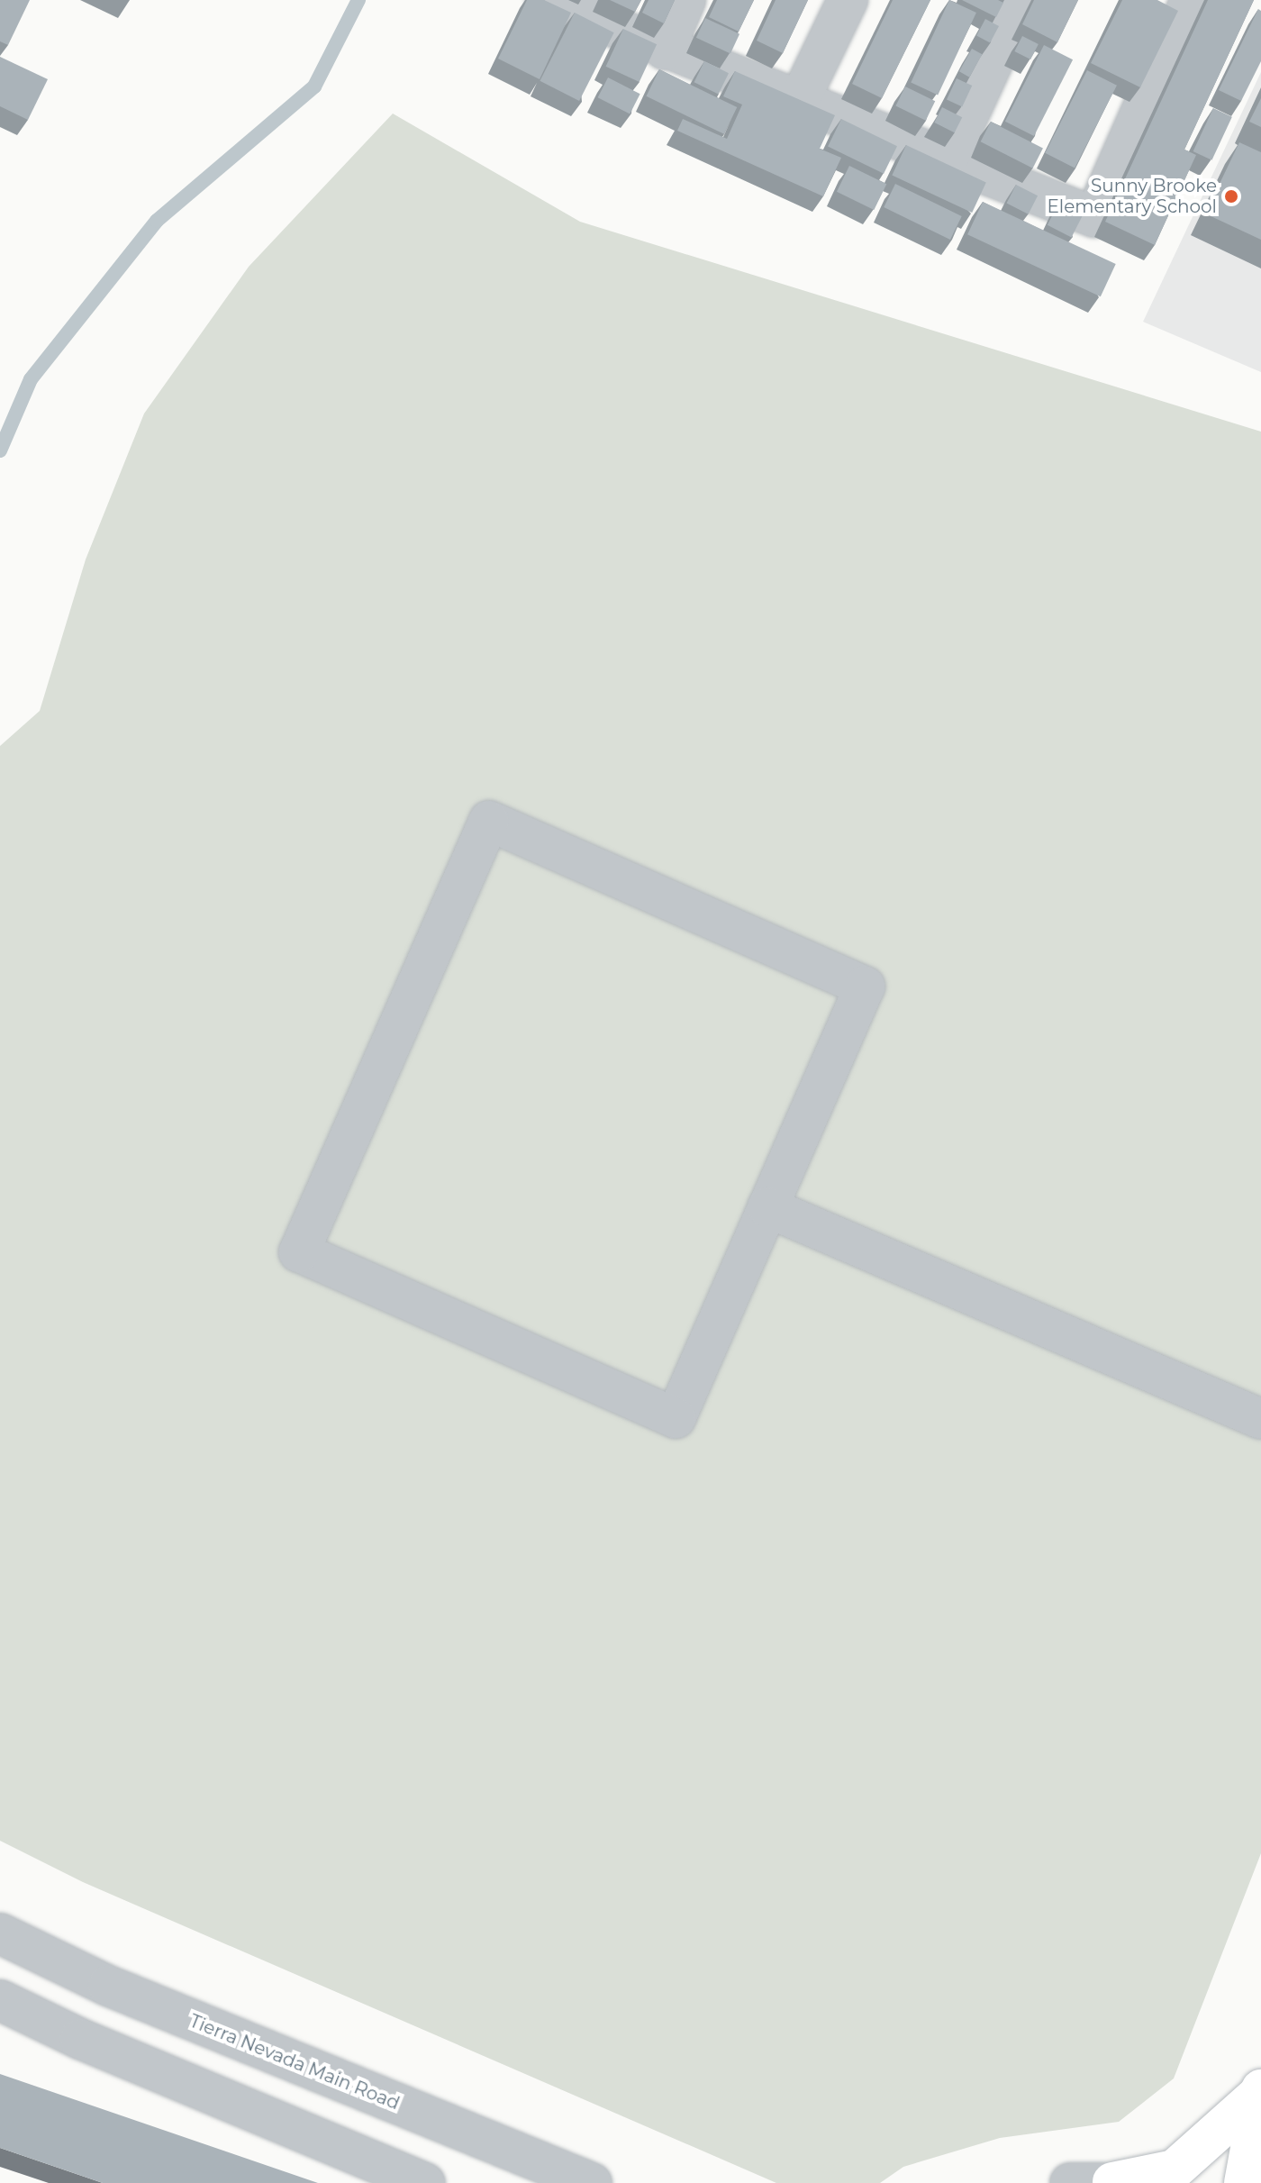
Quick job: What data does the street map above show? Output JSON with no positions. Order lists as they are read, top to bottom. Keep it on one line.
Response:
{"streets":{"street":["Tierra Nevada Main Road"]},"places":["Sunny Brooke Elementary School"]}
